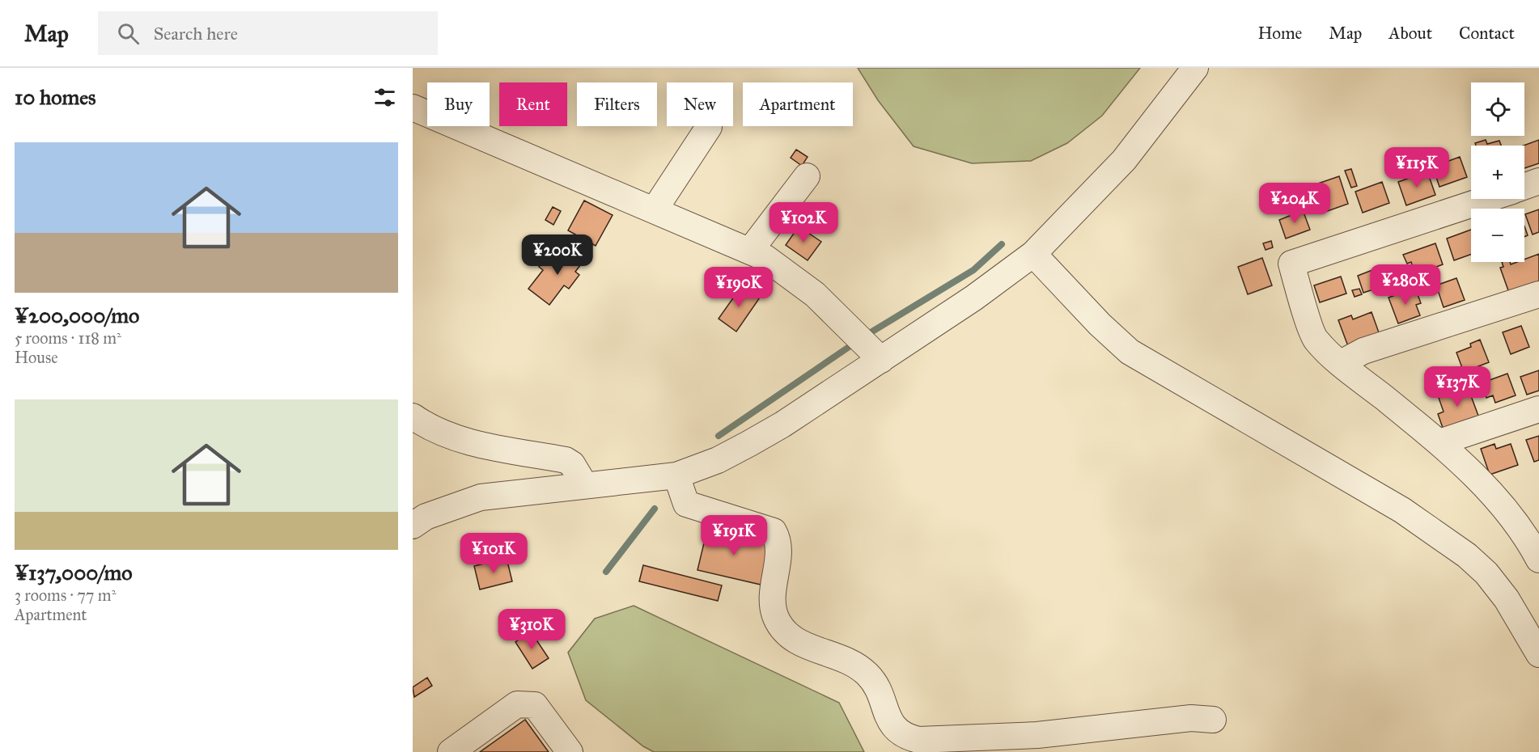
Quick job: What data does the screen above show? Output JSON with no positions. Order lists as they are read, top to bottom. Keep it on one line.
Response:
{"page":{"header":"Map","search":"Search here","nav":["Home","Map","About","Contact"],"heading":"10 homes","map_buttons":["+","−"],"chip":["Buy","Rent","Filters","New","Apartment"],"list":[{"name":"¥200,000/mo","note":"5 rooms · 118 m² · House"},{"name":"¥137,000/mo","note":"3 rooms · 77 m² · Apartment"}],"price":["¥115K","¥204K","¥102K","¥200K","¥280K","¥190K","¥137K","¥191K","¥101K","¥310K"]}}
